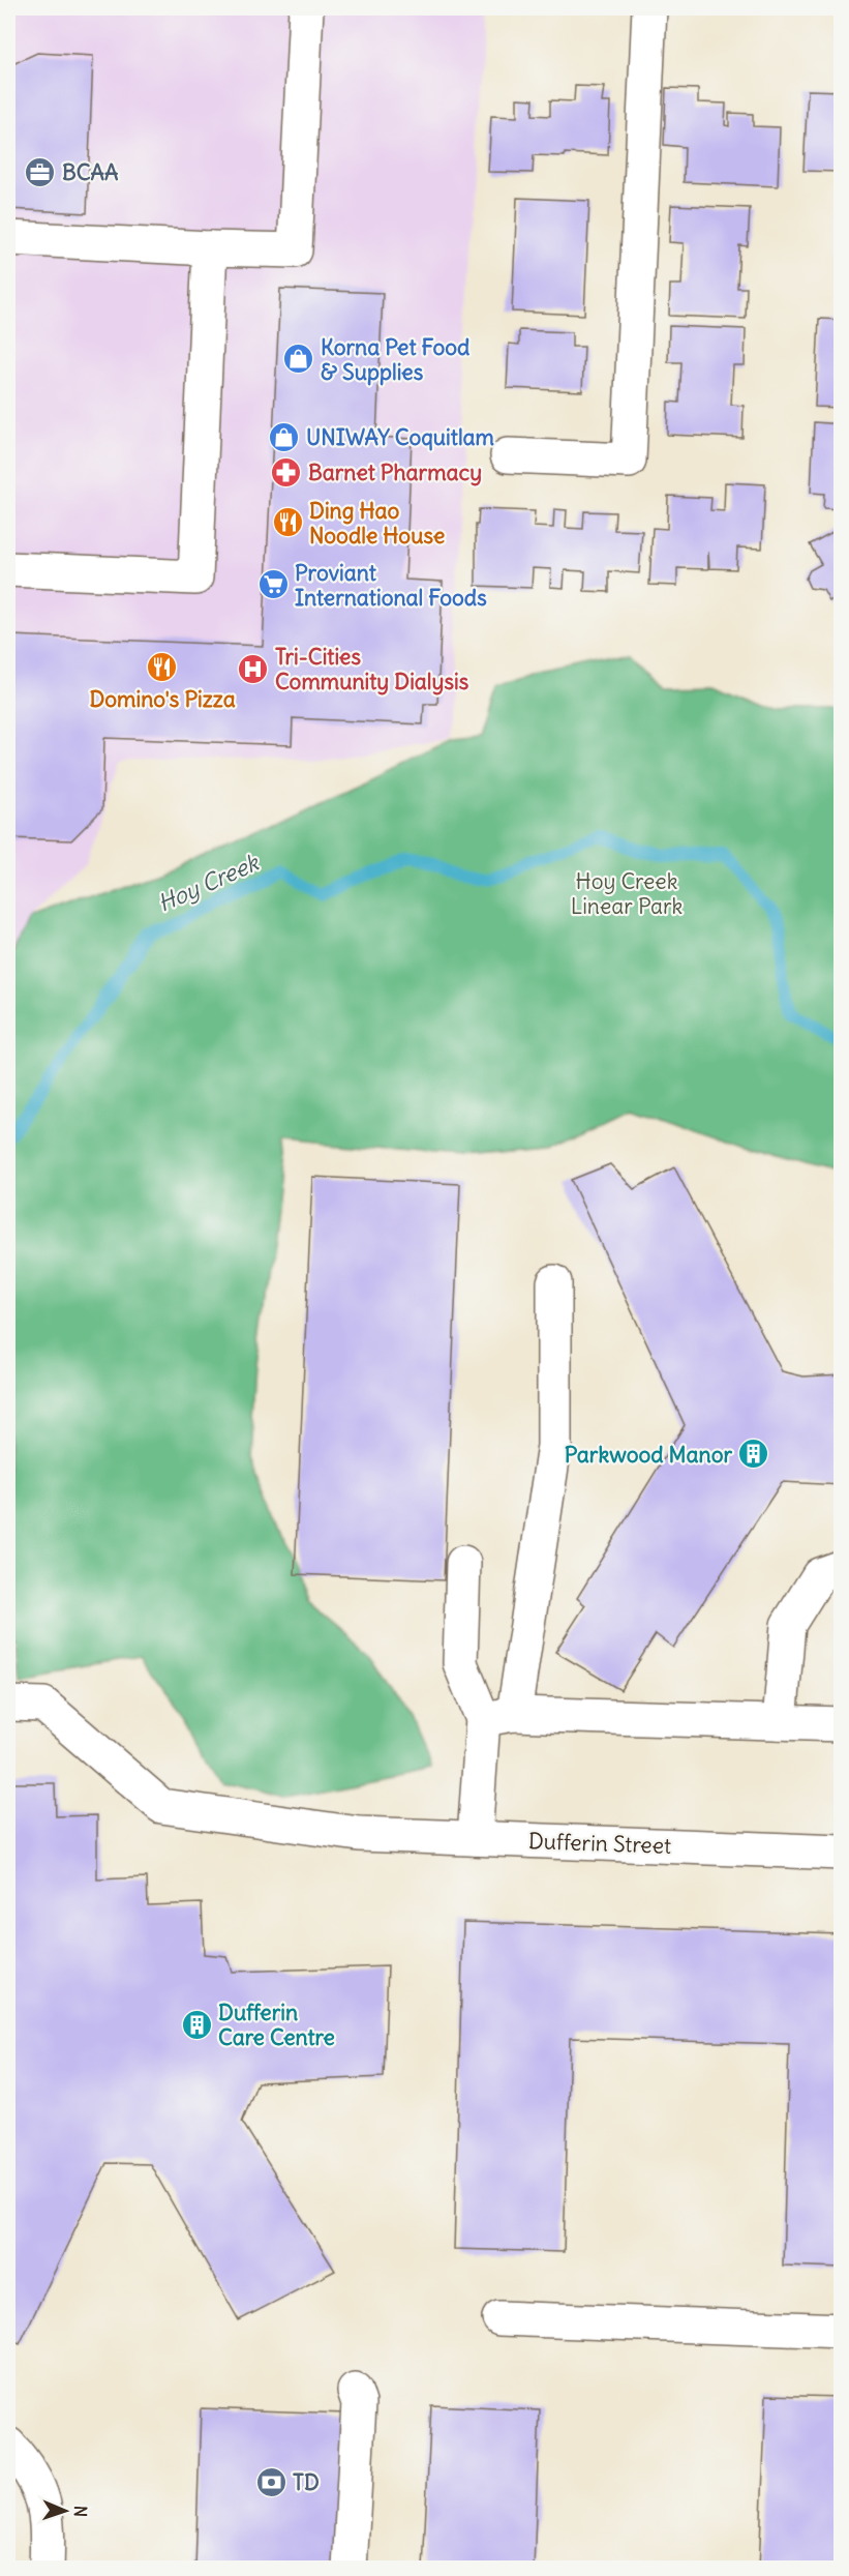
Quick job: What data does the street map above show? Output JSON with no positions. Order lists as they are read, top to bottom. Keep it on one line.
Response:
{"streets":{"street":["Dufferin Street"]},"water":["Hoy Creek"],"parks":["Hoy Creek Linear Park"],"places":{"office":["BCAA"],"shop":["Korna Pet Food & Supplies","UNIWAY Coquitlam"],"pharmacy":["Barnet Pharmacy"],"restaurant":["Ding Hao Noodle House","Domino's Pizza"],"supermarket":["Proviant International Foods"],"hospital":["Tri-Cities Community Dialysis"],"building":["Parkwood Manor","Dufferin Care Centre"],"bank":["TD"]},"north":"right"}
